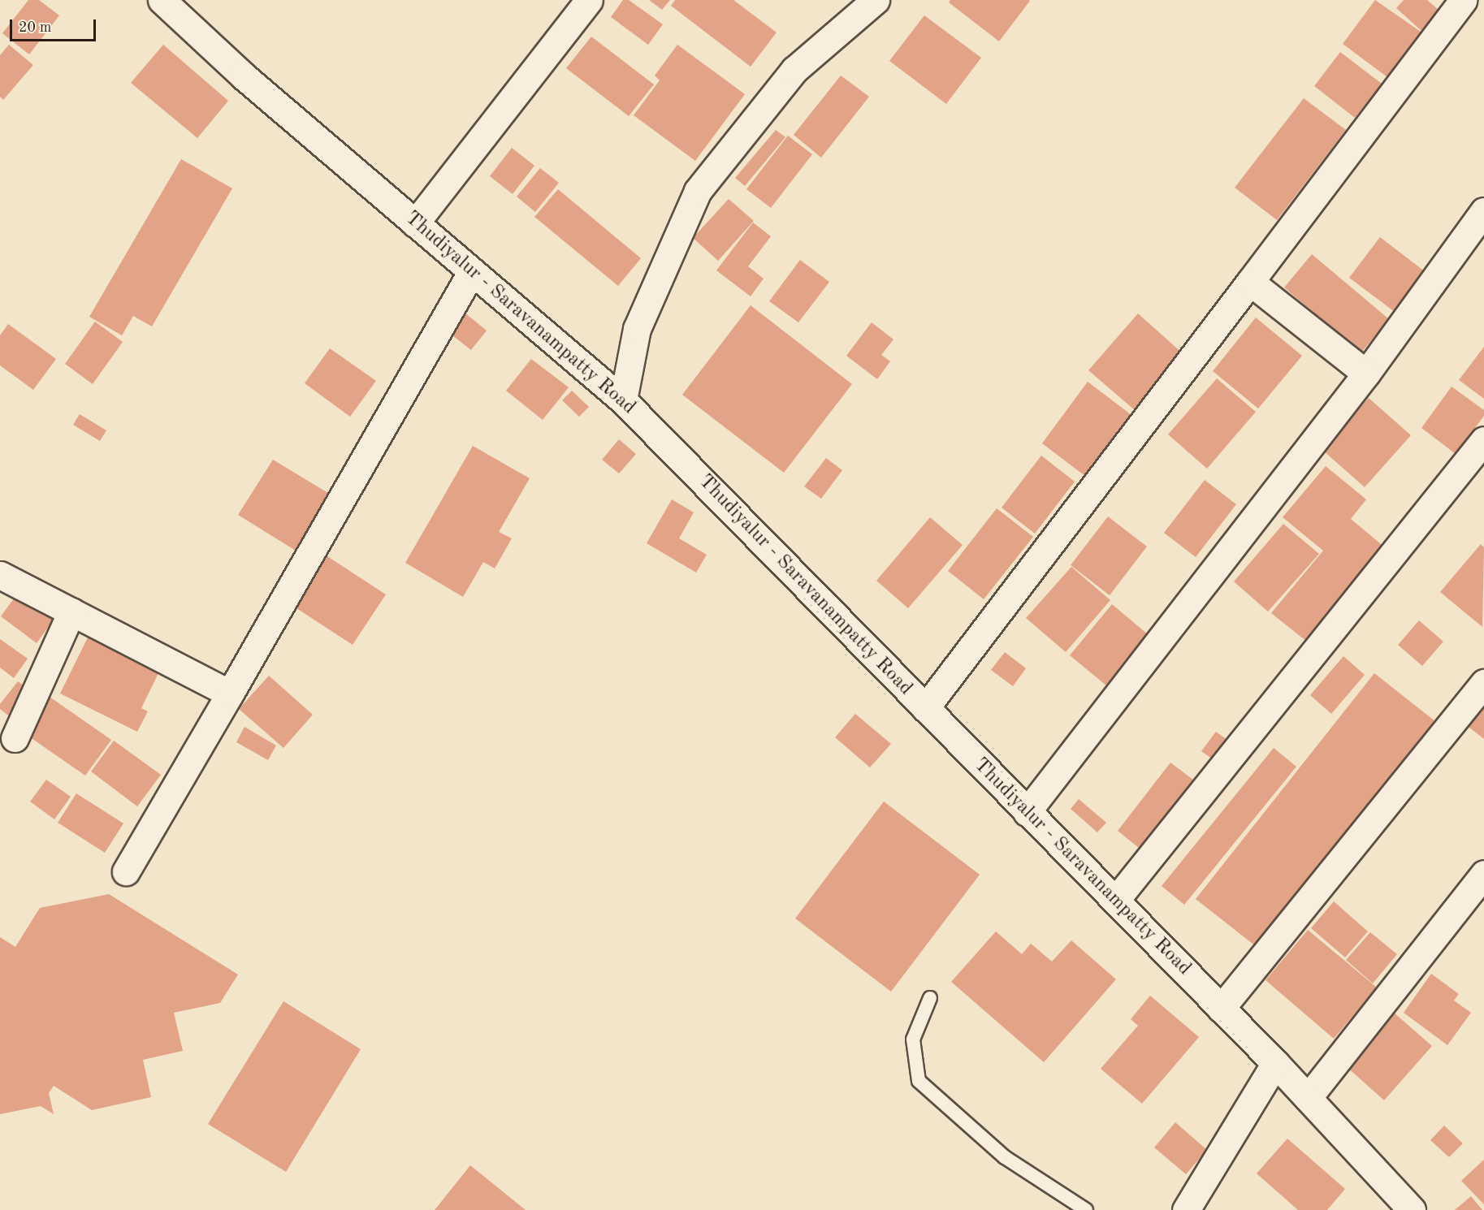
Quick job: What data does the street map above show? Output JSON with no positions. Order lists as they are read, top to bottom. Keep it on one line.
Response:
{"streets":{"street":["Thudiyalur - Saravanampatty Road"]},"scale_bar":"20 m"}
